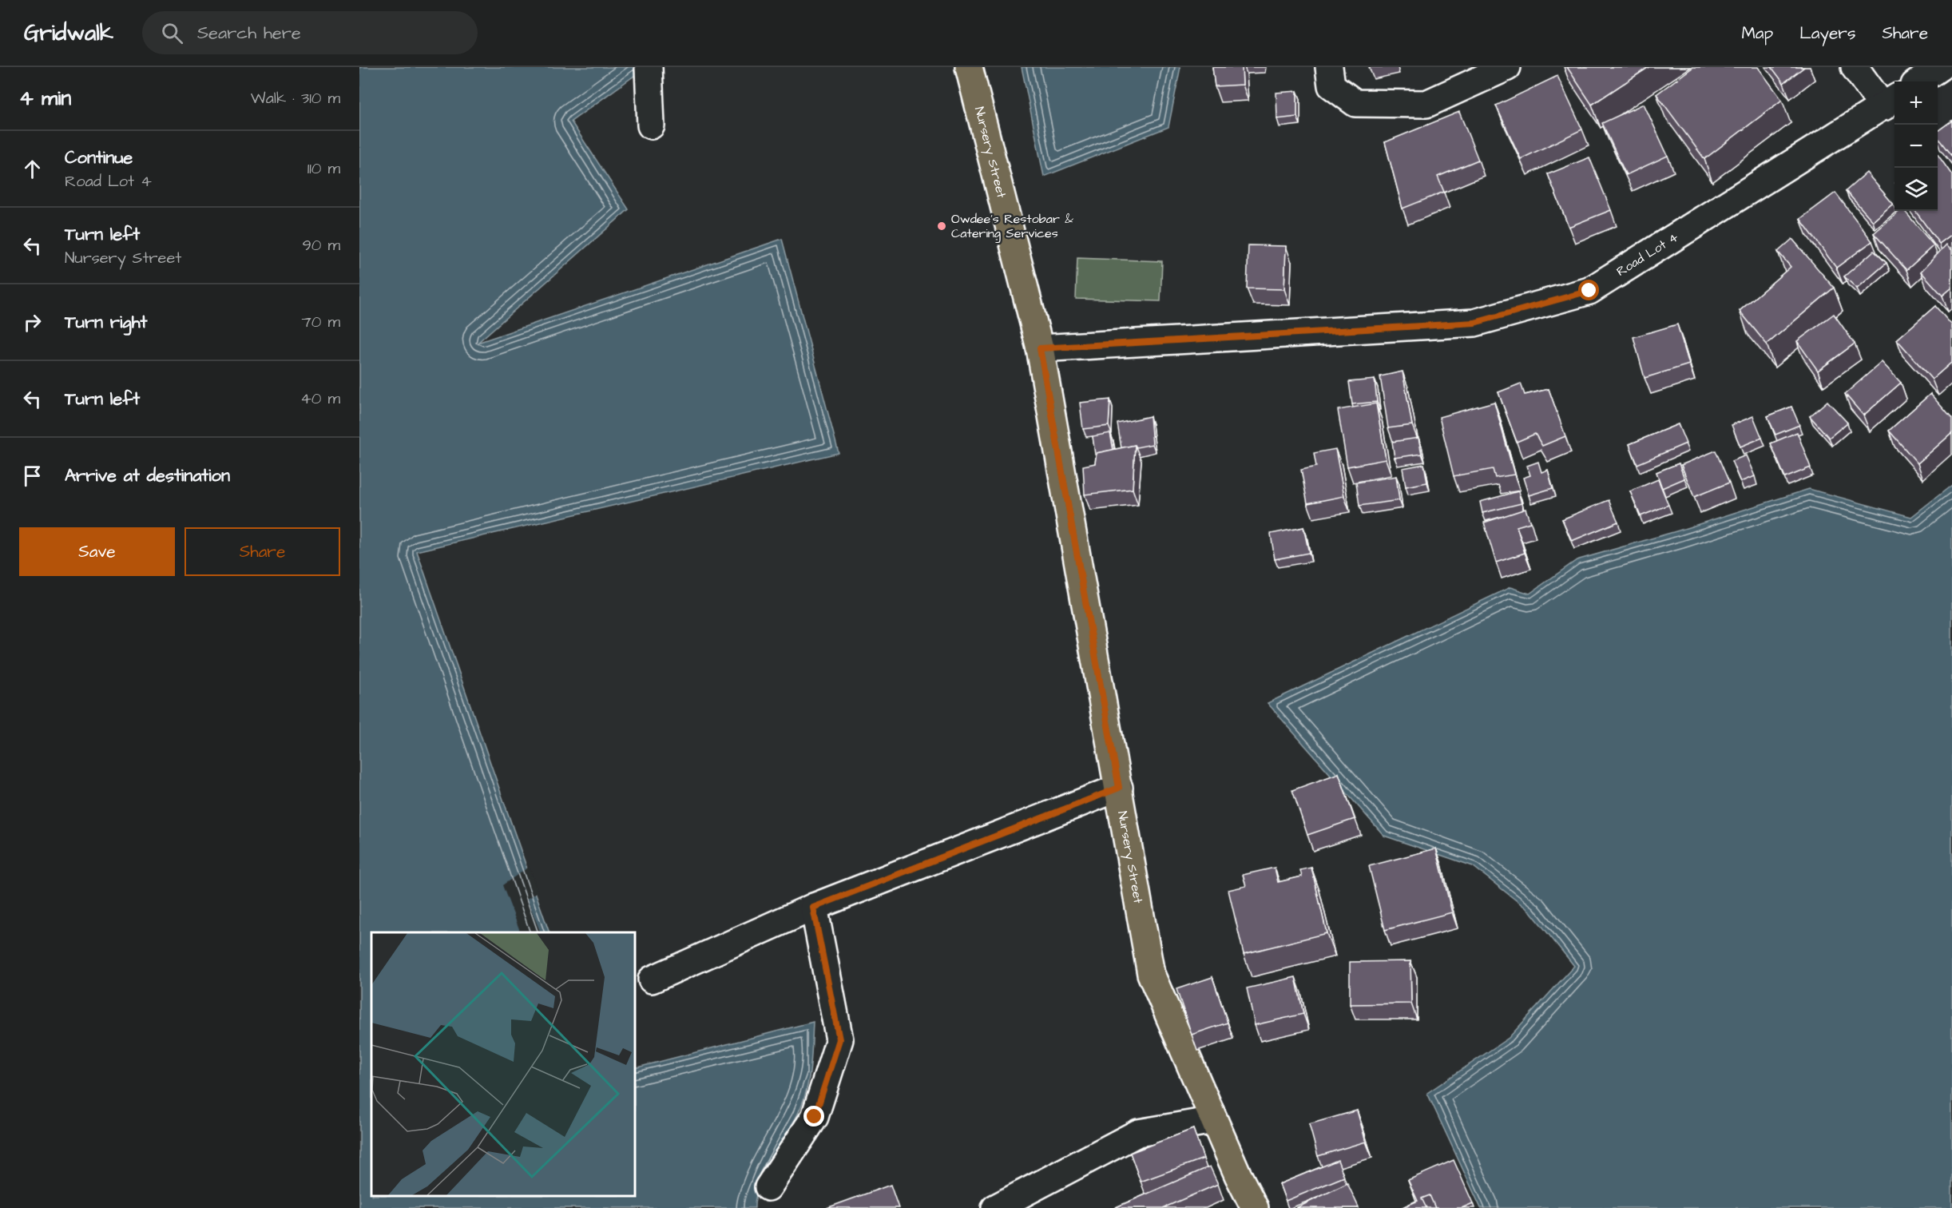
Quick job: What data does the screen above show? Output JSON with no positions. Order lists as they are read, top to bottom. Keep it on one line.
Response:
{"streets":{"main road":["Nursery Street"],"street":["Road Lot 4"]},"crossings":[["Nursery Street","Road Lot 4"]],"places":["Owdee’s Restobar & Catering Services"],"page":{"header":"Gridwalk","search":"Search here","nav":["Map","Layers","Share"],"heading":["4 min","Walk · 310 m"],"map_buttons":["+","−"],"list":[["Continue","Road Lot 4","110 m"],["Turn left","Nursery Street","90 m"],["Turn right","70 m"],["Turn left","40 m"],"Arrive at destination"],"buttons":["Save","Share"]}}
